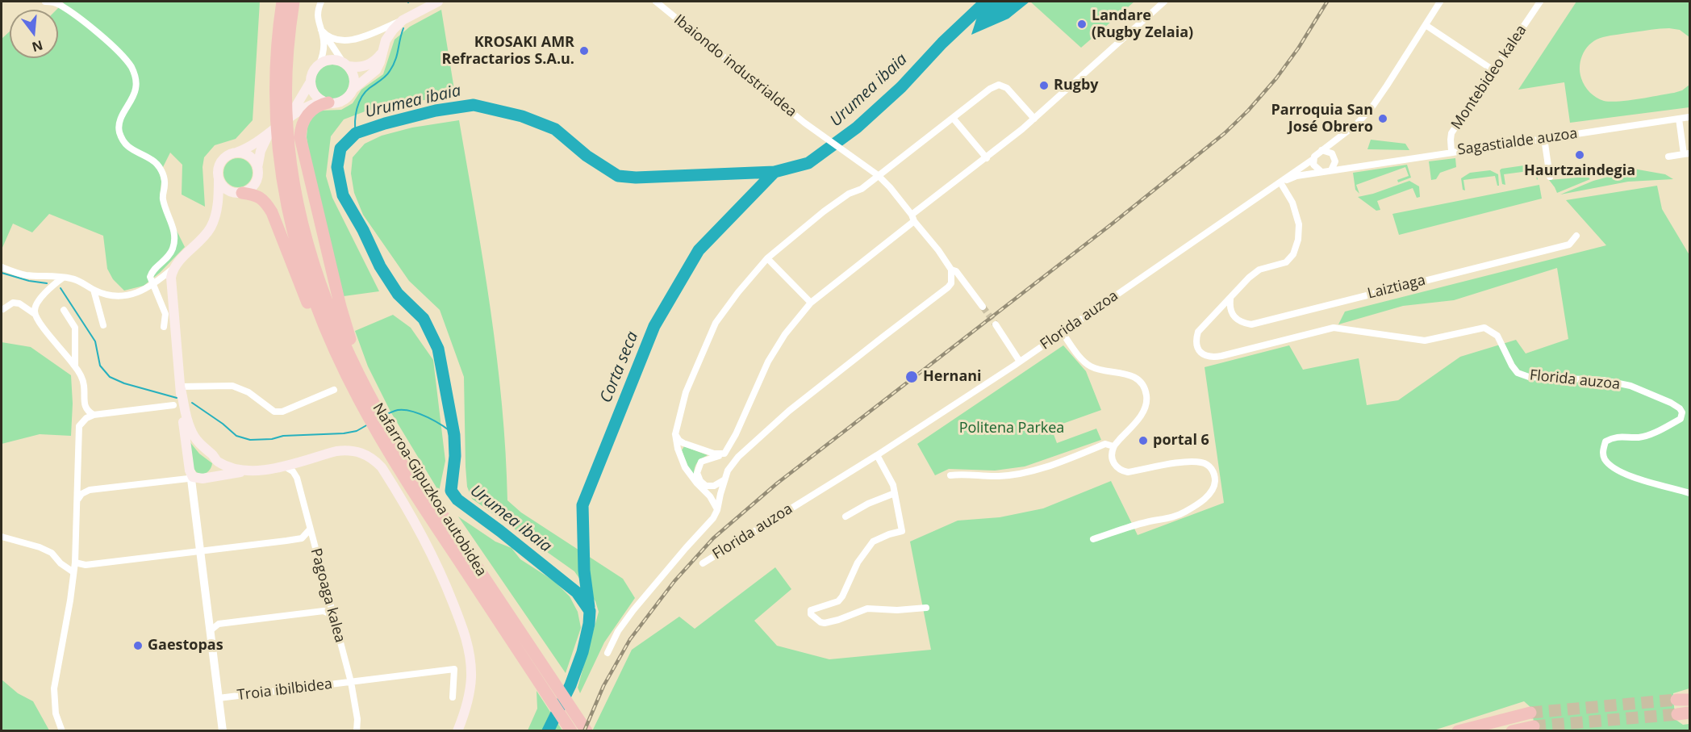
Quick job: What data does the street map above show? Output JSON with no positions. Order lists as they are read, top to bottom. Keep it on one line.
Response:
{"streets":{"highway":["Nafarroa-Gipuzkoa autobidea"],"main road":["Troia ibilbidea"],"street":["Ibaiondo industrialdea","Montebideo kalea","Sagastialde auzoa","Laiztiaga","Florida auzoa","Pagoaga kalea"]},"crossings":[["Montebideo kalea","Sagastialde auzoa"],["Sagastialde auzoa","Florida auzoa"],["Laiztiaga","Florida auzoa"],["Pagoaga kalea","Troia ibilbidea"]],"water":["Urumea ibaia","Corta seca"],"parks":["Politena Parkea"],"places":["Landare (Rugby Zelaia)","KROSAKI AMR Refractarios S.A.u.","Rugby","Parroquia San José Obrero","Haurtzaindegia","Hernani","portal 6","Gaestopas"],"north":"bottom"}
